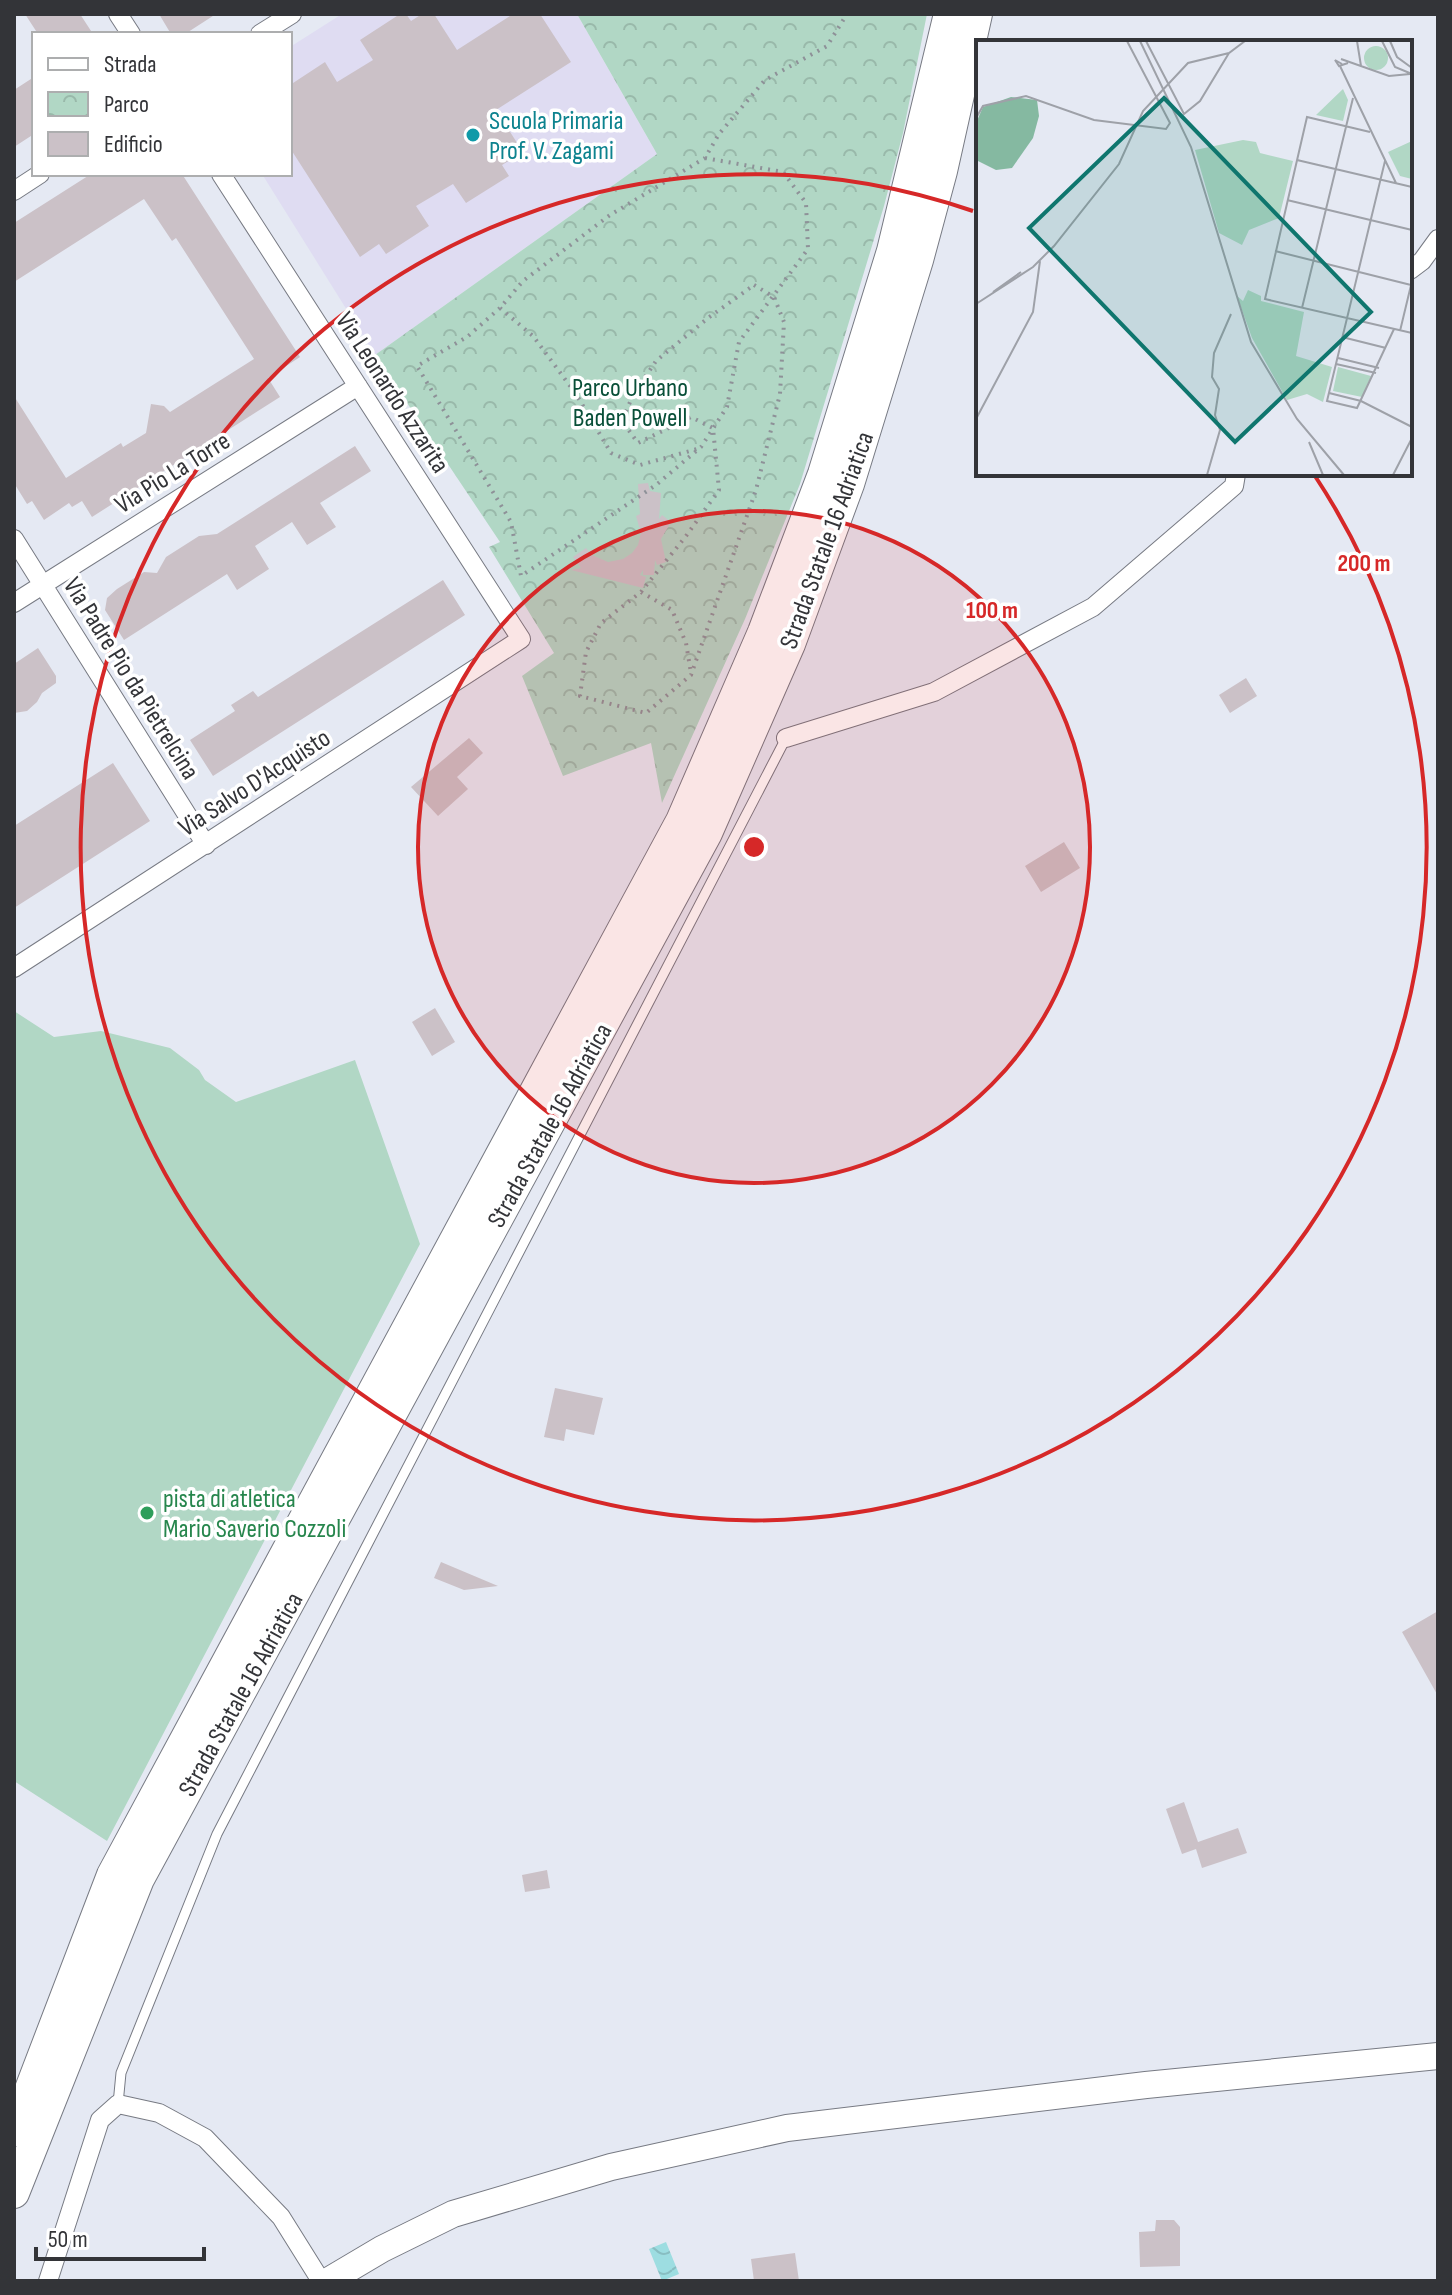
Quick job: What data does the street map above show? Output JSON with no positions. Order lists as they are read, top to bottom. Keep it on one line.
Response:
{"streets":{"highway":["Strada Statale 16 Adriatica"],"street":["Via Leonardo Azzarita","Via Pio La Torre","Via Padre Pio da Pietrelcina","Via Salvo D'Acquisto"]},"crossings":[["Via Leonardo Azzarita","Via Pio La Torre"],["Via Leonardo Azzarita","Via Salvo D'Acquisto"],["Via Pio La Torre","Via Padre Pio da Pietrelcina"],["Via Padre Pio da Pietrelcina","Via Salvo D'Acquisto"]],"parks":["Parco Urbano Baden Powell"],"places":["Scuola Primaria Prof. V. Zagami","pista di atletica Mario Saverio Cozzoli"],"legend":["Strada","Parco","Edificio"],"scale_bar":"50 m","rings":["200 m","100 m"]}
